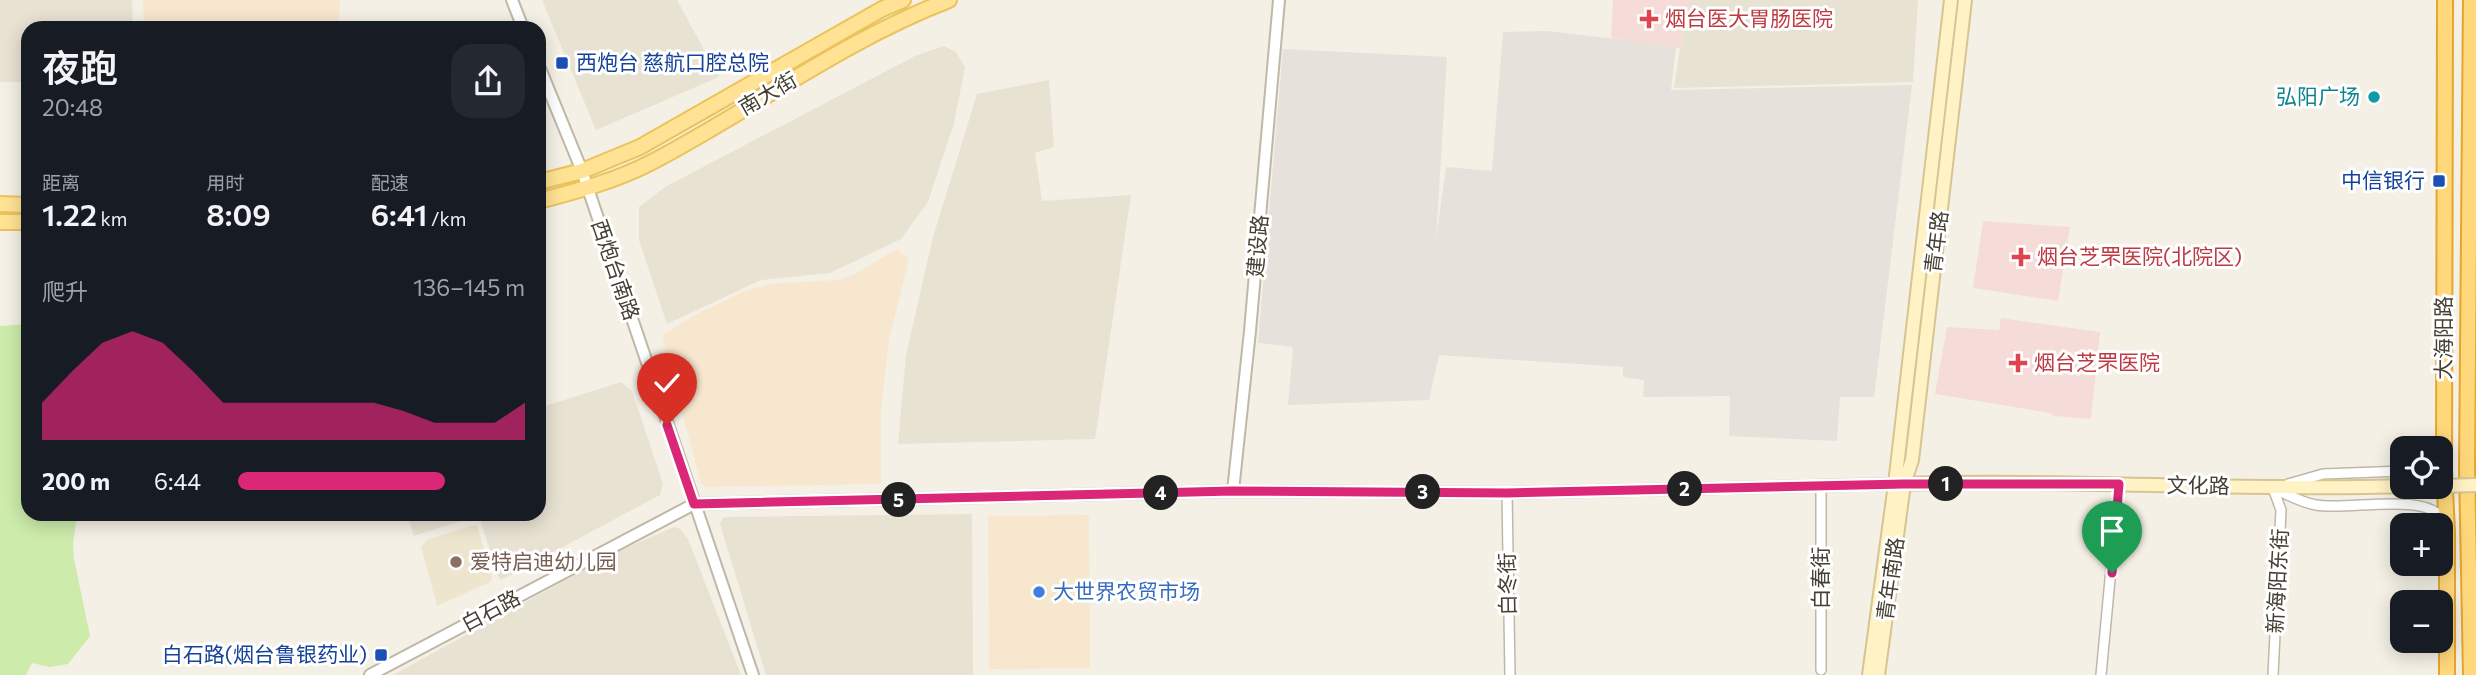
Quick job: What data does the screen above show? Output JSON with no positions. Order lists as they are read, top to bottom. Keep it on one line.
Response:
{"streets":{"highway":["大海阳路"],"main road":["南大街","青年路","文化路","青年南路"],"street":["建设路","西炮台南路","白春街","新海阳东街","白冬街","白石路"]},"crossings":[["南大街","西炮台南路"],["青年路","文化路"],["青年路","青年南路"],["青年路","白石路"],["建设路","白石路"],["西炮台南路","白石路"],["文化路","青年南路"],["文化路","新海阳东街"],["文化路","白石路"],["白春街","白石路"],["青年南路","白石路"],["白冬街","白石路"]],"places":{"health":["烟台医大胃肠医院","烟台芝罘医院(北院区)","烟台芝罘医院"],"transit":["西炮台 慈航口腔总院","中信银行","白石路(烟台鲁银药业)"],"other":["弘阳广场","爱特启迪幼儿园","大世界农贸市场"]},"page":{"heading":["夜跑","20:48"],"stats":[["距离","1.22 km"],["用时","8:09"],["配速","6:41 /km"]],"chart":["爬升","136–145 m"],"map_buttons":["+","−"],"list":[{"name":"200 m","note":"6:44"}],"pins":["1","2","3","4","5"]}}
